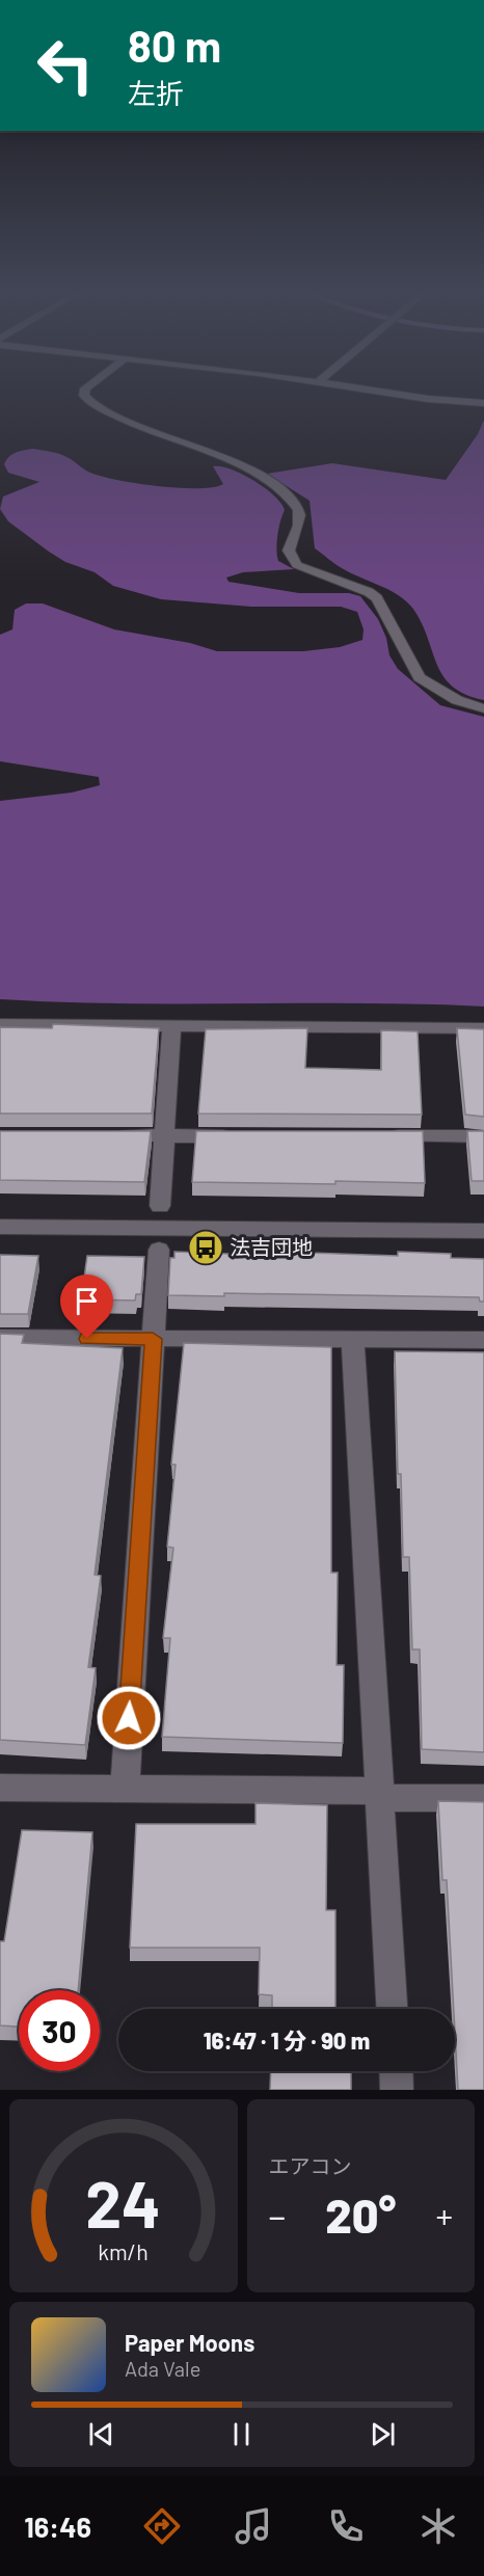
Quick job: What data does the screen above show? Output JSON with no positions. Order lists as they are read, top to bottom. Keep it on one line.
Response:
{"places":{"bus stop":["法吉団地"]},"page":{"turn":["80 m","左折"],"limit":"30","trip":"16:47 · 1 分 · 90 m","tile":"エアコン","heat":["−","20°","+"],"song":["Paper Moons","Ada Vale"],"tabs":"16:46","gauge":["24","km/h"]}}
